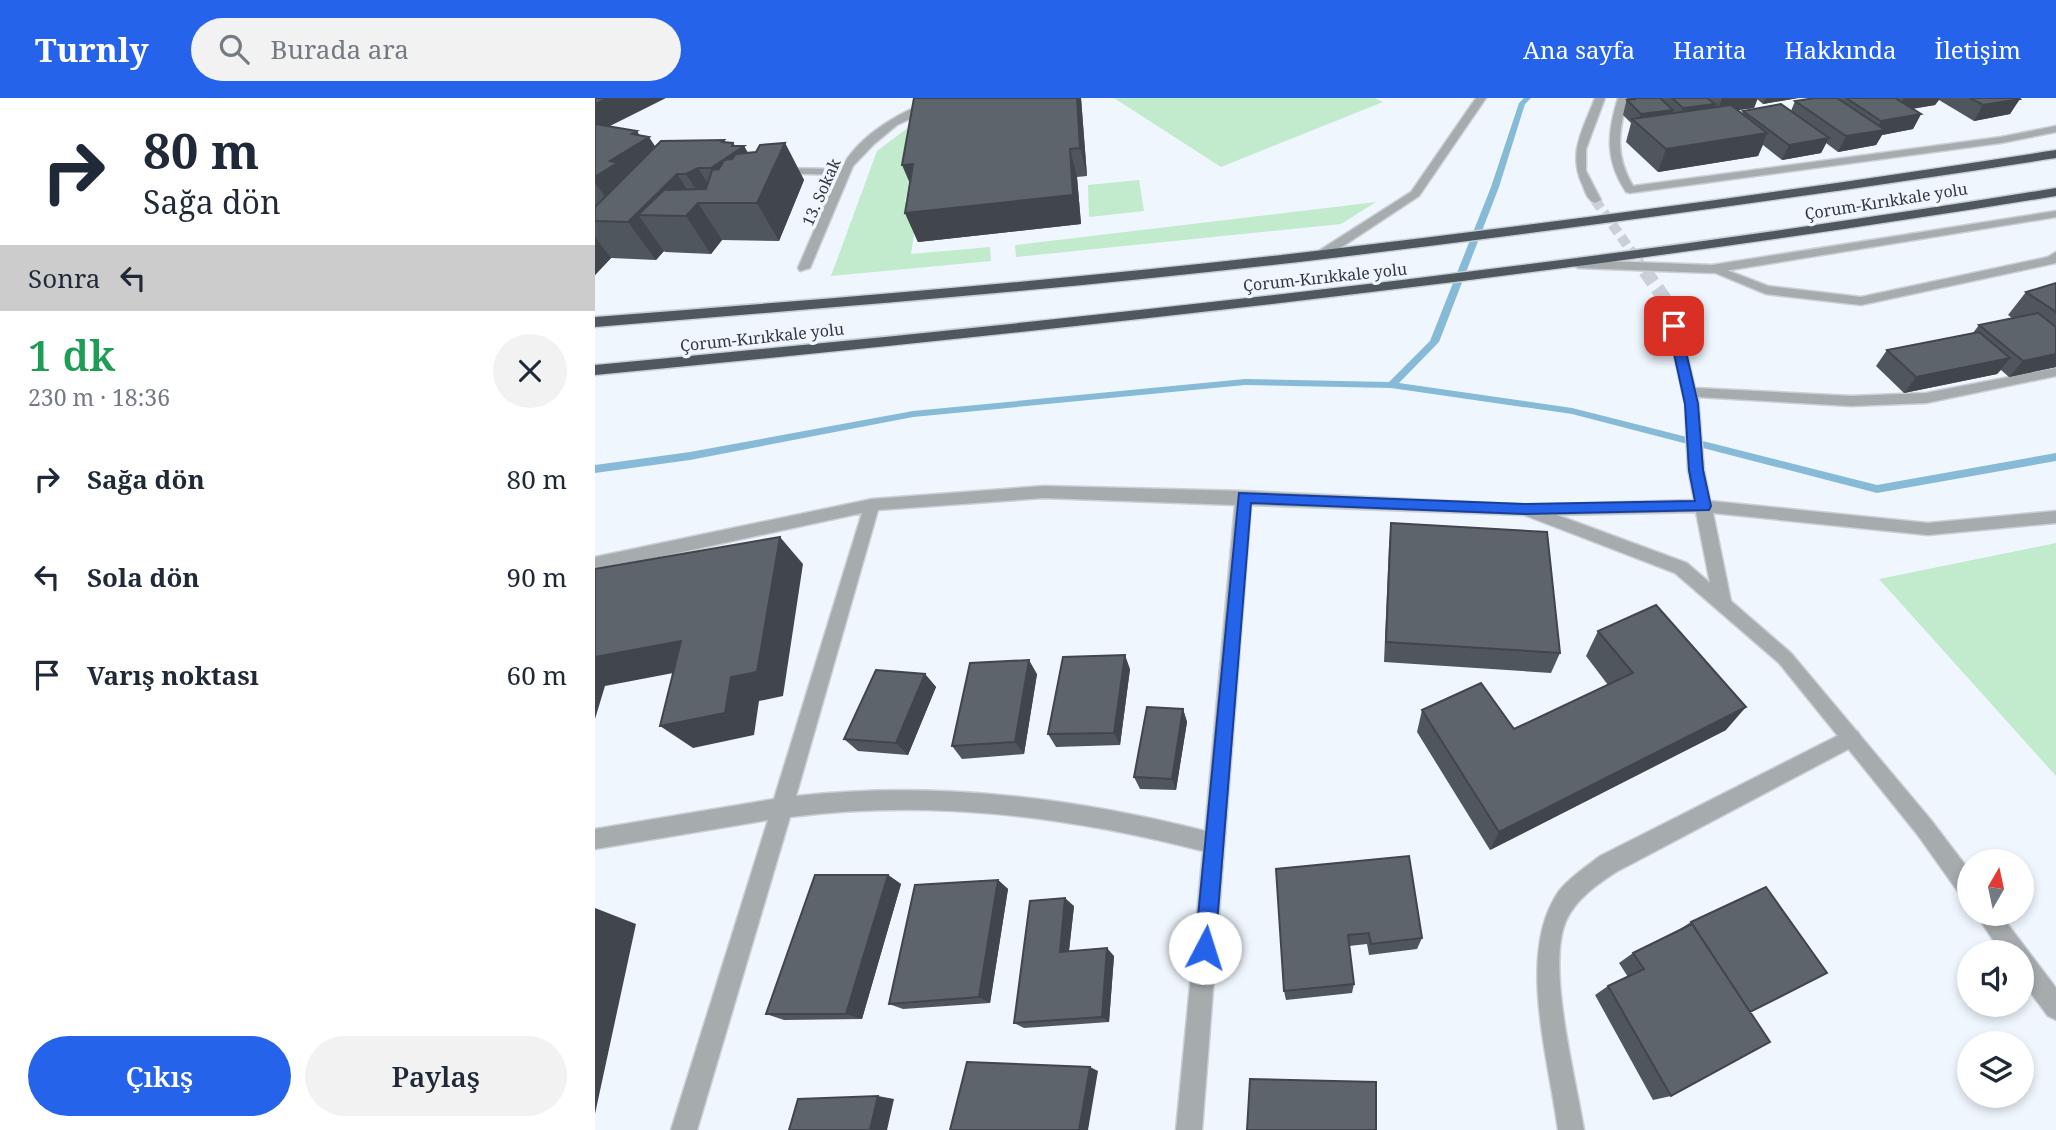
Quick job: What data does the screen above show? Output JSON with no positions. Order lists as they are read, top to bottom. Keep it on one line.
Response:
{"streets":{"highway":["Çorum-Kırıkkale yolu"],"street":["13. Sokak"]},"north":"top","page":{"header":"Turnly","search":"Burada ara","nav":["Ana sayfa","Harita","Hakkında","İletişim"],"turn":["80 m","Sağa dön"],"then":"Sonra","heading":["1 dk","230 m · 18:36"],"list":[{"name":"Sağa dön","value":"80 m"},{"name":"Sola dön","value":"90 m"},{"name":"Varış noktası","value":"60 m"}],"buttons":["Çıkış","Paylaş"]}}
